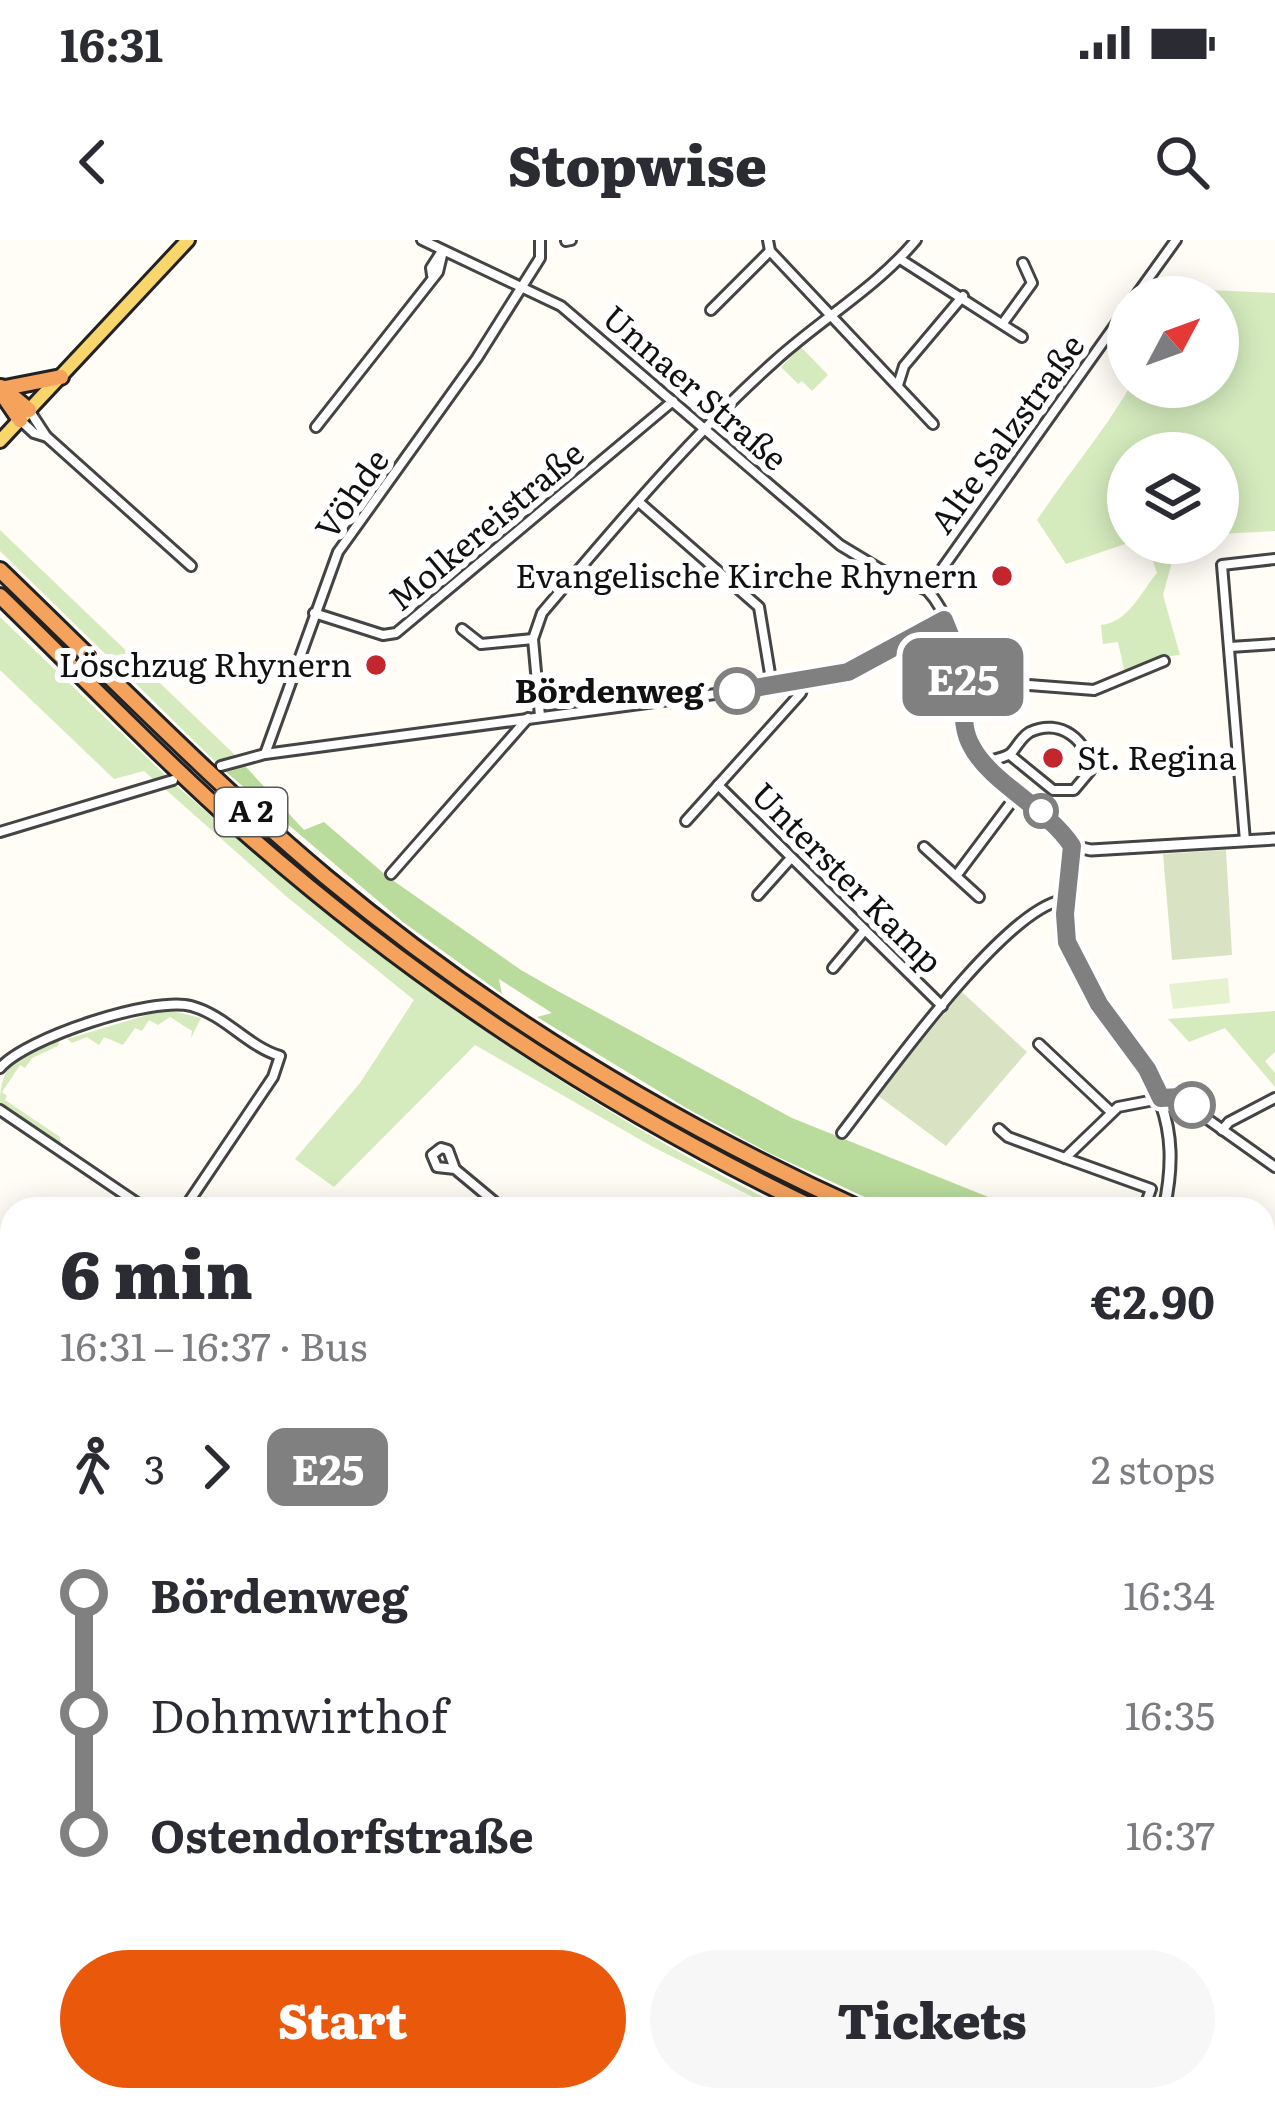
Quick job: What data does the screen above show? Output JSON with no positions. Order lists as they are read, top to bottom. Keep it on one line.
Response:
{"streets":{"highway":["A 2"],"street":["Unnaer Straße","Alte Salzstraße","Vöhde","Molkereistraße","Unterster Kamp"]},"crossings":[["Unnaer Straße","Alte Salzstraße"],["Unnaer Straße","Vöhde"],["Unnaer Straße","Molkereistraße"],["Vöhde","Molkereistraße"]],"places":["Evangelische Kirche Rhynern","Löschzug Rhynern","Bördenweg","St. Regina"],"lines":["bus line E25"],"north":"top right","page":{"status":"16:31","header":"Stopwise","on_map":"E25","heading":["6 min","16:31 – 16:37 · Bus","€2.90"],"legs":["3","E25","2 stops"],"list":[{"name":"Bördenweg","value":"16:34"},{"name":"Dohmwirthof","value":"16:35"},{"name":"Ostendorfstraße","value":"16:37"}],"buttons":["Start","Tickets"]}}
